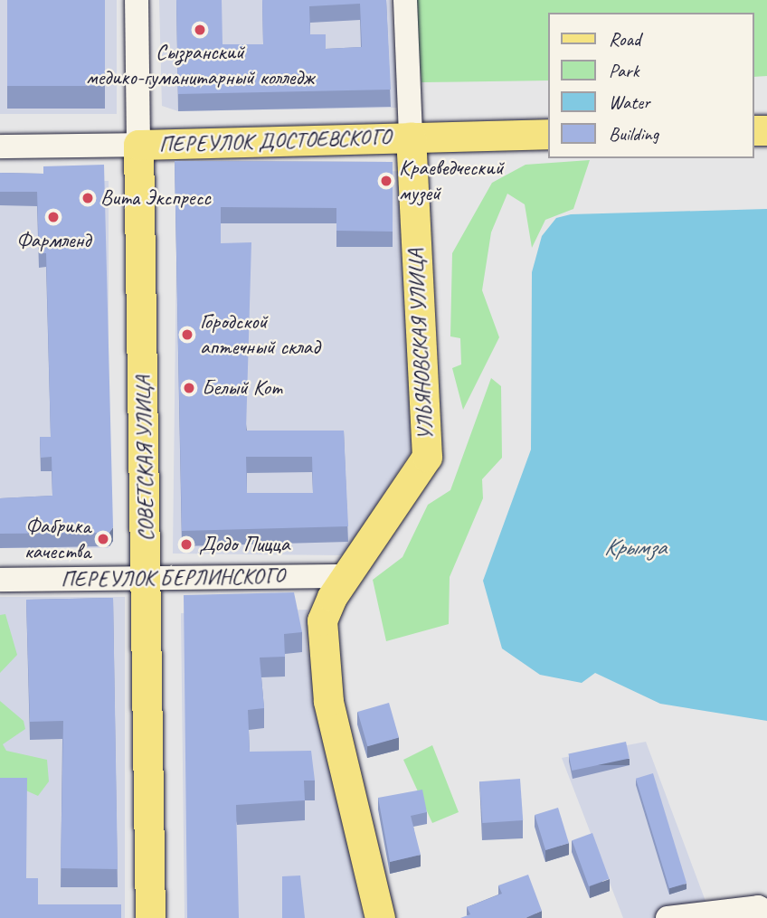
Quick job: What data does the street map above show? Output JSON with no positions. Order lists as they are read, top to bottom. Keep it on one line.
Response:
{"streets":{"main road":["ПЕРЕУЛОК ДОСТОЕВСКОГО","УЛЬЯНОВСКАЯ УЛИЦА","СОВЕТСКАЯ УЛИЦА"],"street":["ПЕРЕУЛОК БЕРЛИНСКОГО"]},"crossings":[["ПЕРЕУЛОК ДОСТОЕВСКОГО","УЛЬЯНОВСКАЯ УЛИЦА"],["ПЕРЕУЛОК ДОСТОЕВСКОГО","СОВЕТСКАЯ УЛИЦА"],["УЛЬЯНОВСКАЯ УЛИЦА","ПЕРЕУЛОК БЕРЛИНСКОГО"],["СОВЕТСКАЯ УЛИЦА","ПЕРЕУЛОК БЕРЛИНСКОГО"]],"water":["Крымза"],"places":["Сызранский медико-гуманитарный колледж","Краеведческий музей","Вита Экспресс","Фармленд","Городской аптечный склад","Белый Кот","Фабрика качества","Додо Пицца"],"legend":["Road","Park","Water","Building"]}
